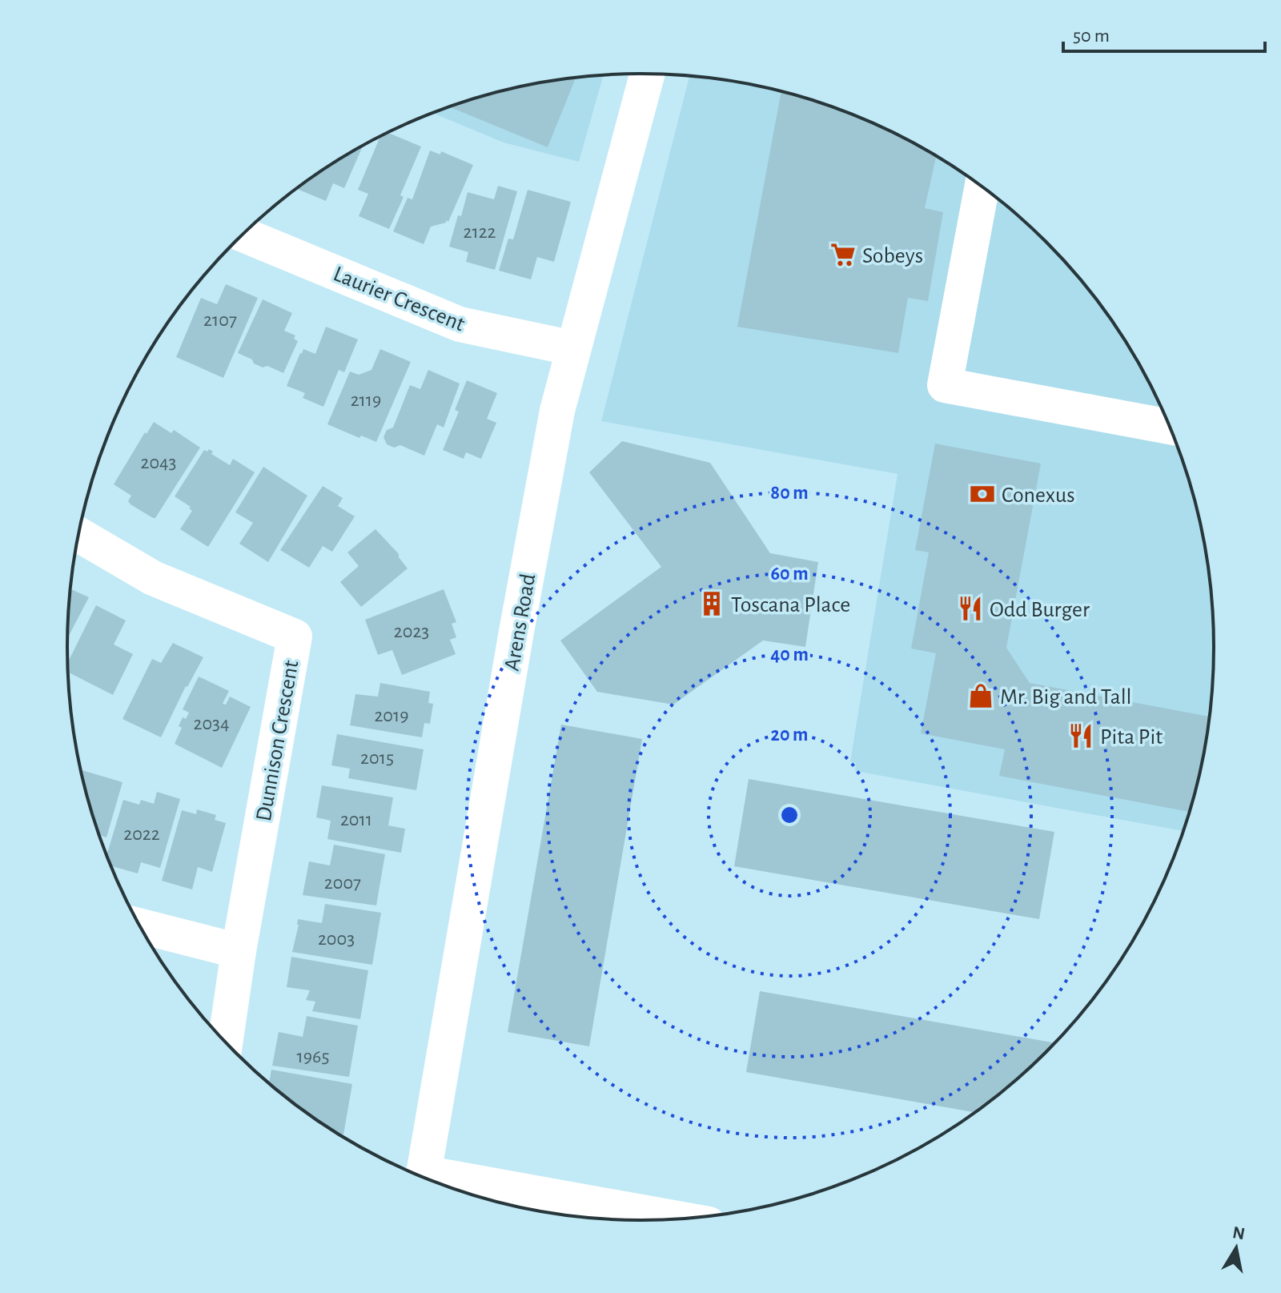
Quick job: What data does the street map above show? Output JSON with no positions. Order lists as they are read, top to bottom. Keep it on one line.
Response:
{"streets":{"street":["Laurier Crescent","Arens Road","Dunnison Crescent"]},"crossings":[["Laurier Crescent","Arens Road"]],"places":{"supermarket":["Sobeys"],"bank":["Conexus"],"building":["Toscana Place"],"restaurant":["Odd Burger","Pita Pit"],"shop":["Mr. Big and Tall"]},"house_numbers":["2122","2107","2119","2043","2023","2019","2034","2015","2011","2022","2007","2003","1965"],"scale_bar":"50 m","north":"top","rings":["80 m","60 m","40 m","20 m"]}
